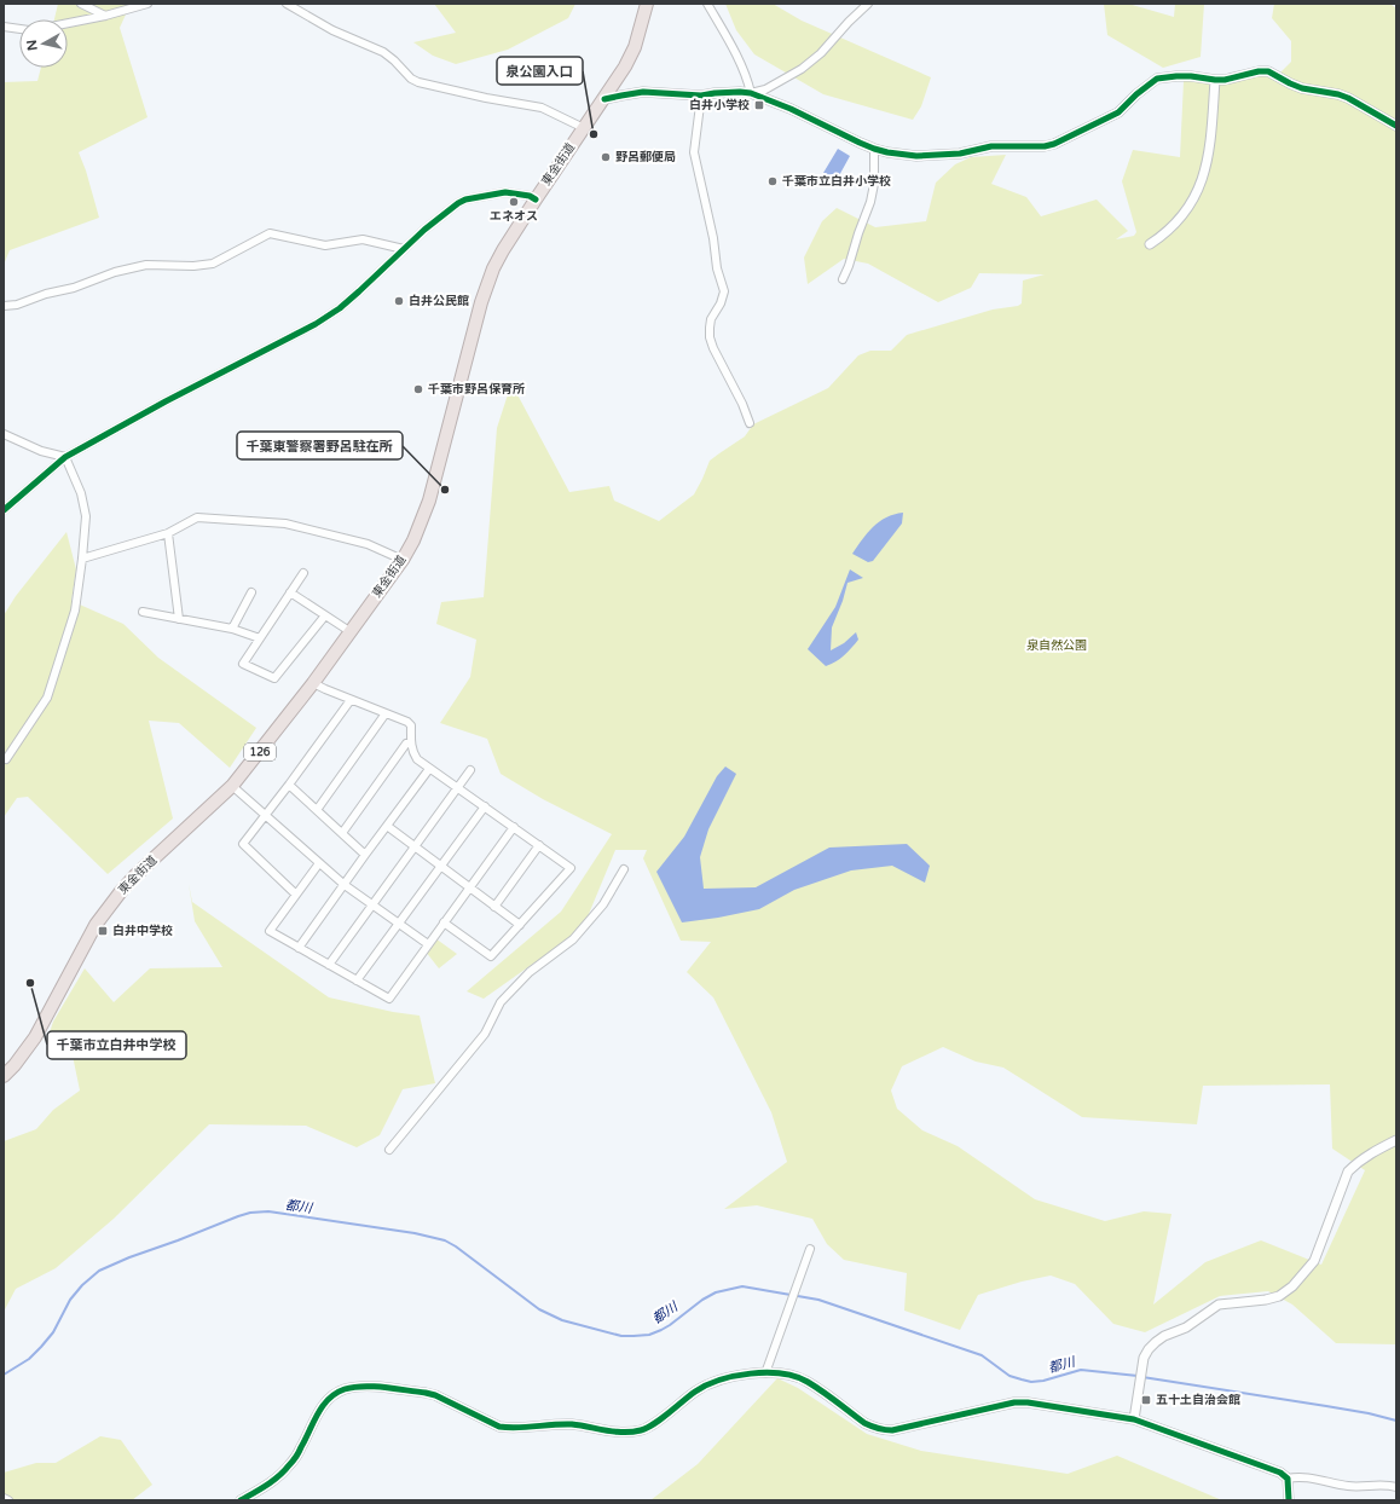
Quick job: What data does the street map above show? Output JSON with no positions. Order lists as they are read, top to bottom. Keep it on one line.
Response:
{"streets":{"highway":["東金街道","126"]},"water":["都川"],"parks":["泉自然公園"],"places":{"transit":["白井小学校","白井中学校","五十土自治会館"],"other":["泉公園入口","野呂郵便局","千葉市立白井小学校","エネオス","白井公民館","千葉市野呂保育所","千葉東警察署野呂駐在所","千葉市立白井中学校"]},"north":"left"}
